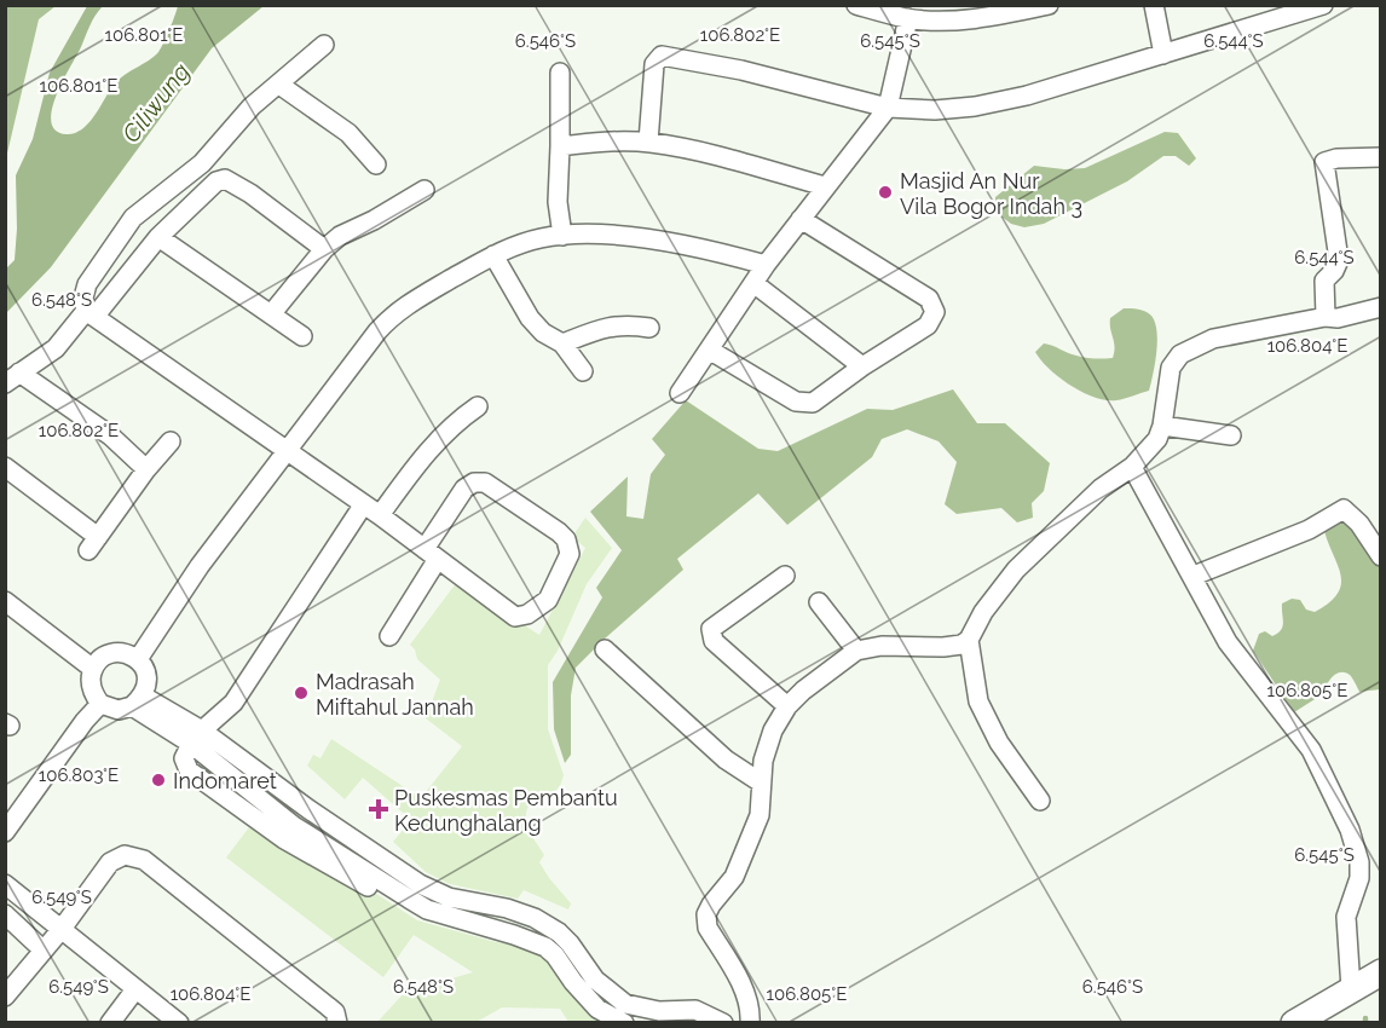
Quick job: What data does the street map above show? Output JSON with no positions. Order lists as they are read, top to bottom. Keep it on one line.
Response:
{"water":["Ciliwung"],"places":{"other":["Masjid An Nur Vila Bogor Indah 3","Madrasah Miftahul Jannah","Indomaret"],"health":["Puskesmas Pembantu Kedunghalang"]},"coordinates":["106.801°E","106.802°E","6.546°S","6.545°S","6.544°S","6.548°S","106.804°E","106.805°E","106.803°E","6.549°S"]}
